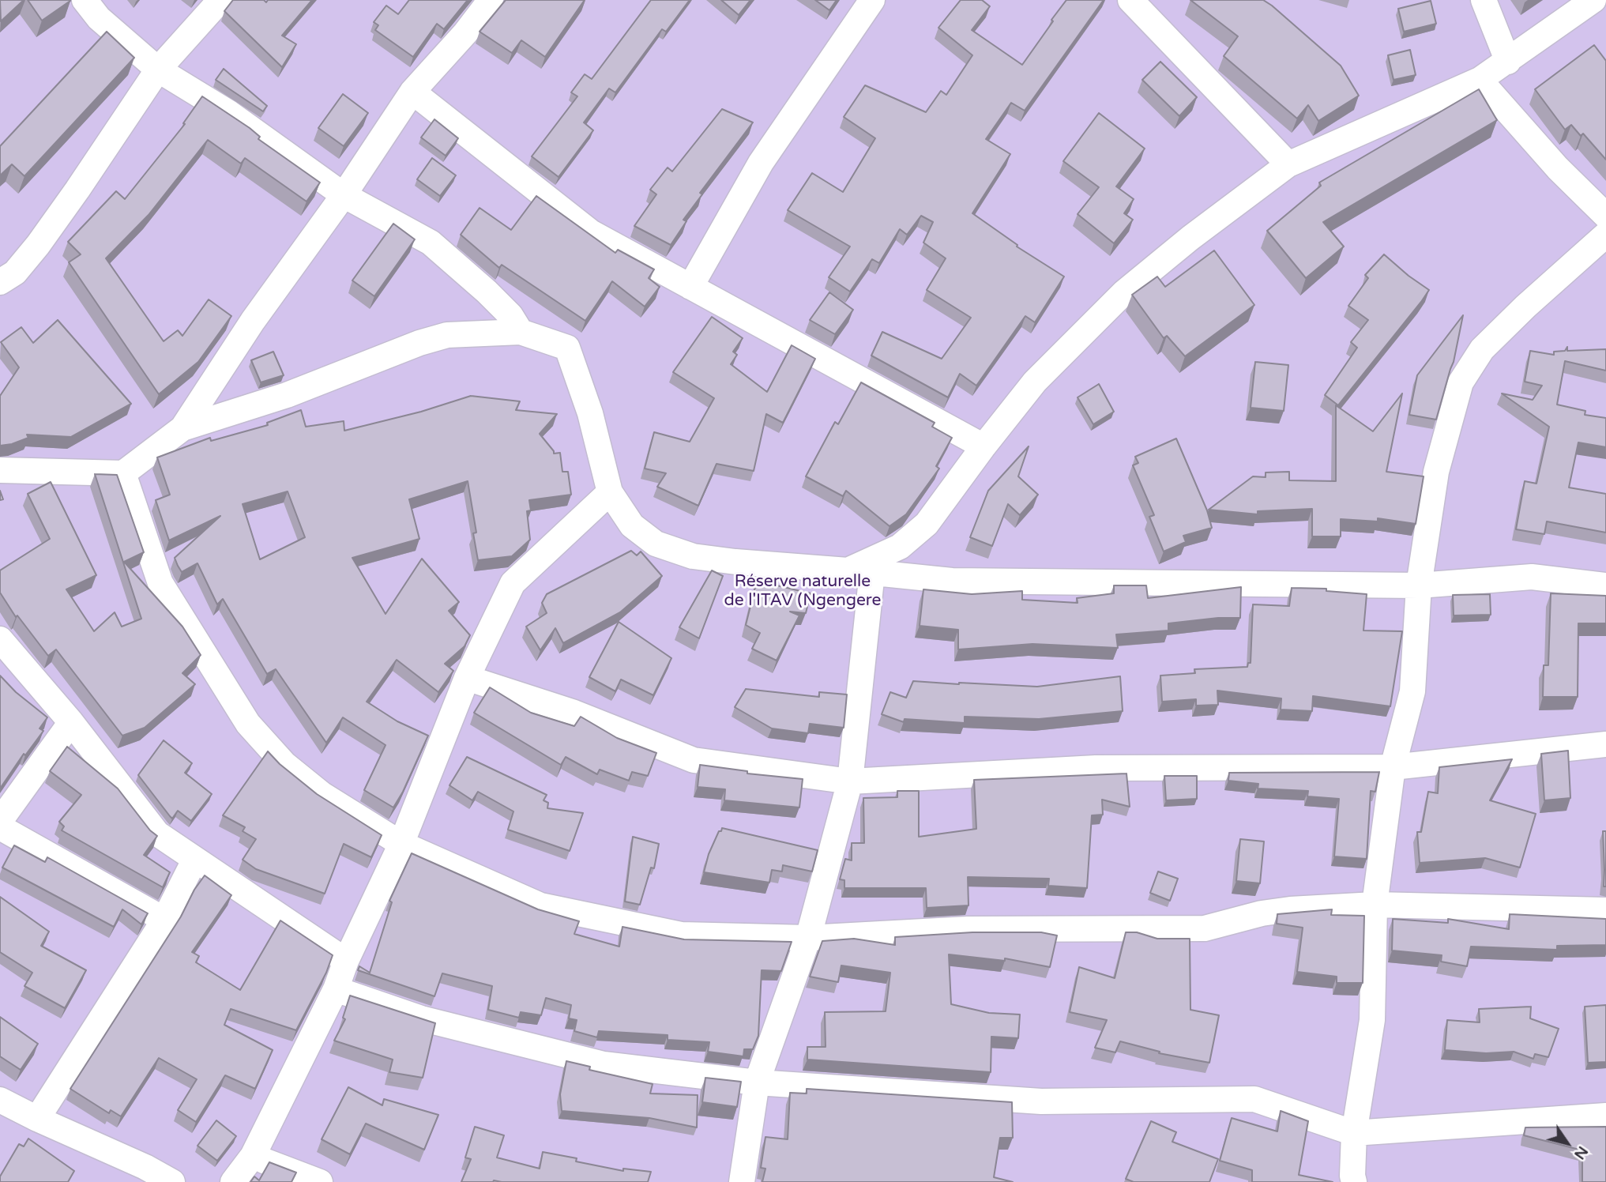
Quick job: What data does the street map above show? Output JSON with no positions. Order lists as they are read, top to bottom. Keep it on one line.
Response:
{"parks":["Réserve naturelle de l'ITAV (Ngengere"],"north":"bottom right"}
